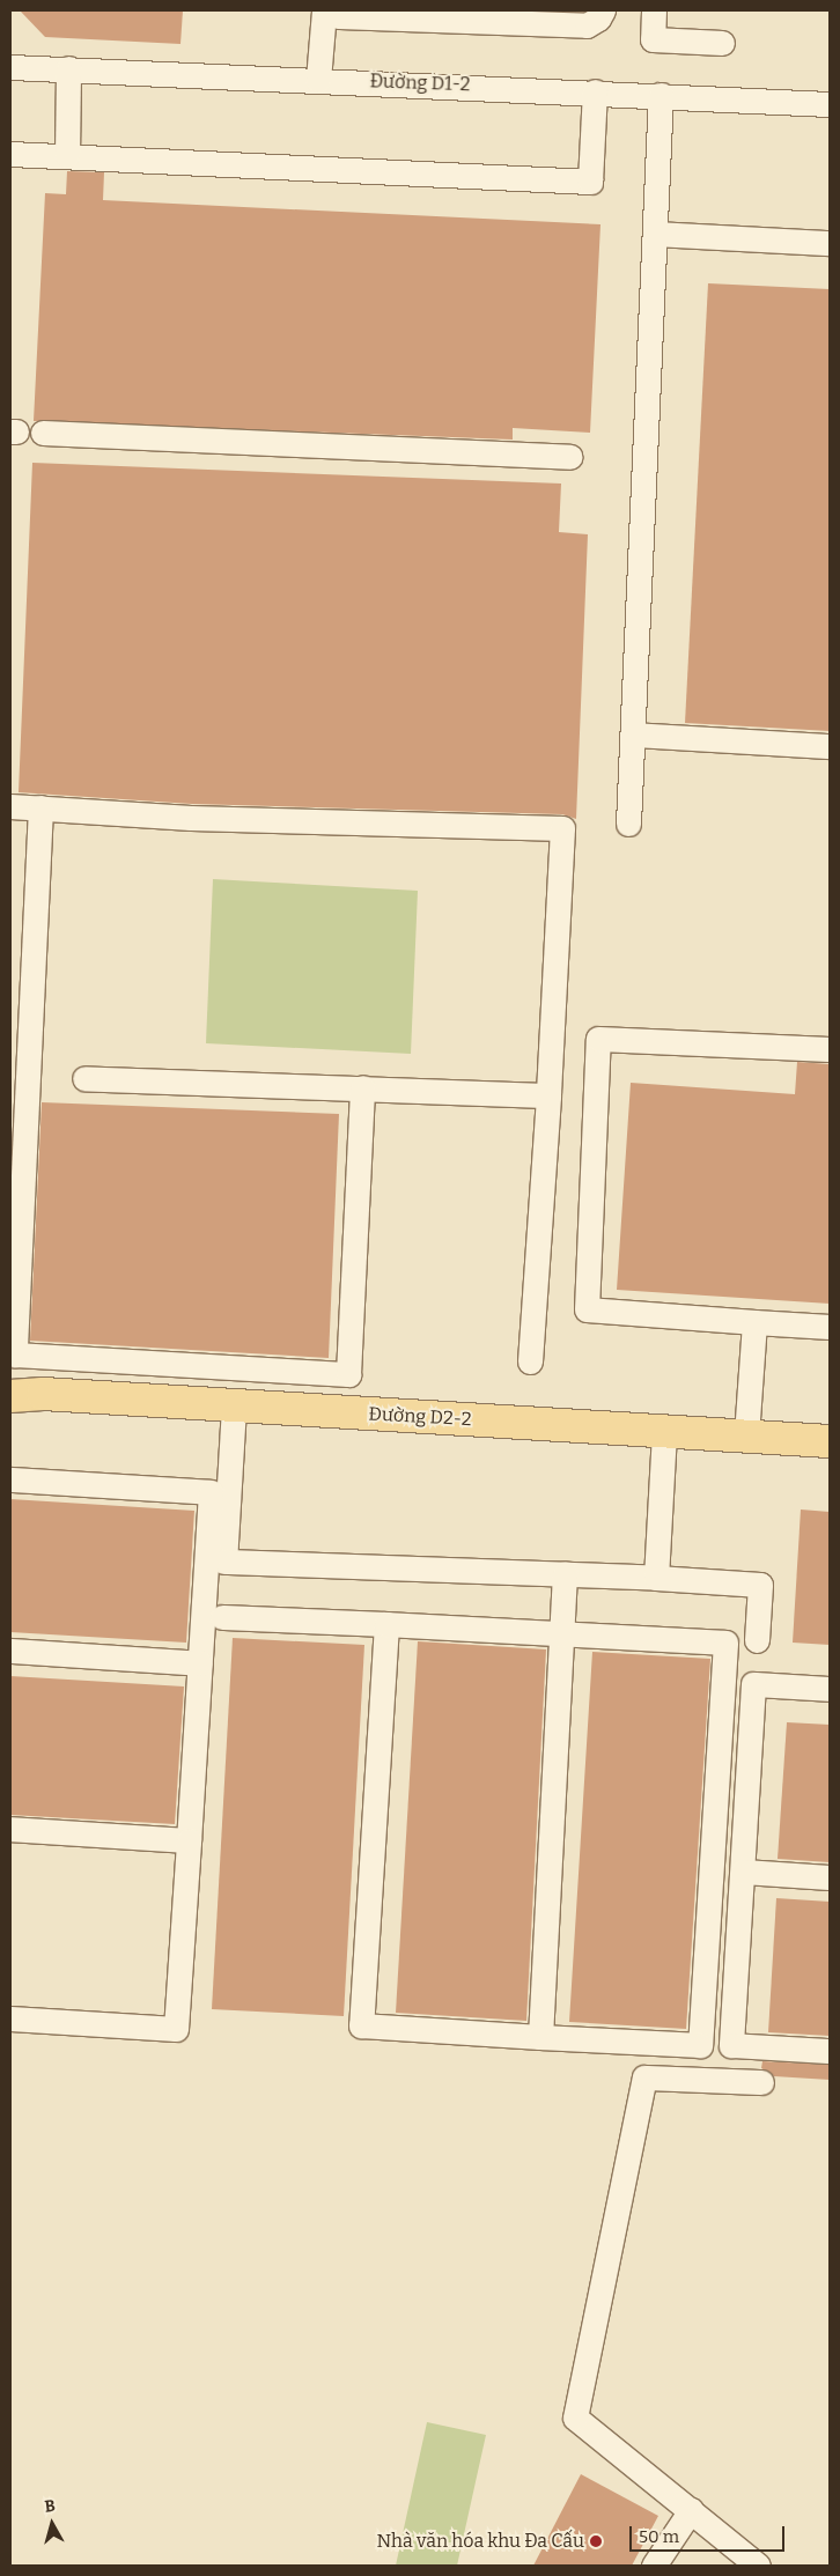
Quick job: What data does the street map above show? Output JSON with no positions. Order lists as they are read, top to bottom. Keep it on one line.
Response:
{"streets":{"main road":["Đường D2-2"],"street":["Đường D1-2"]},"places":["Nhà văn hóa khu Đa Cấu"],"scale_bar":"50 m","north":"top"}
